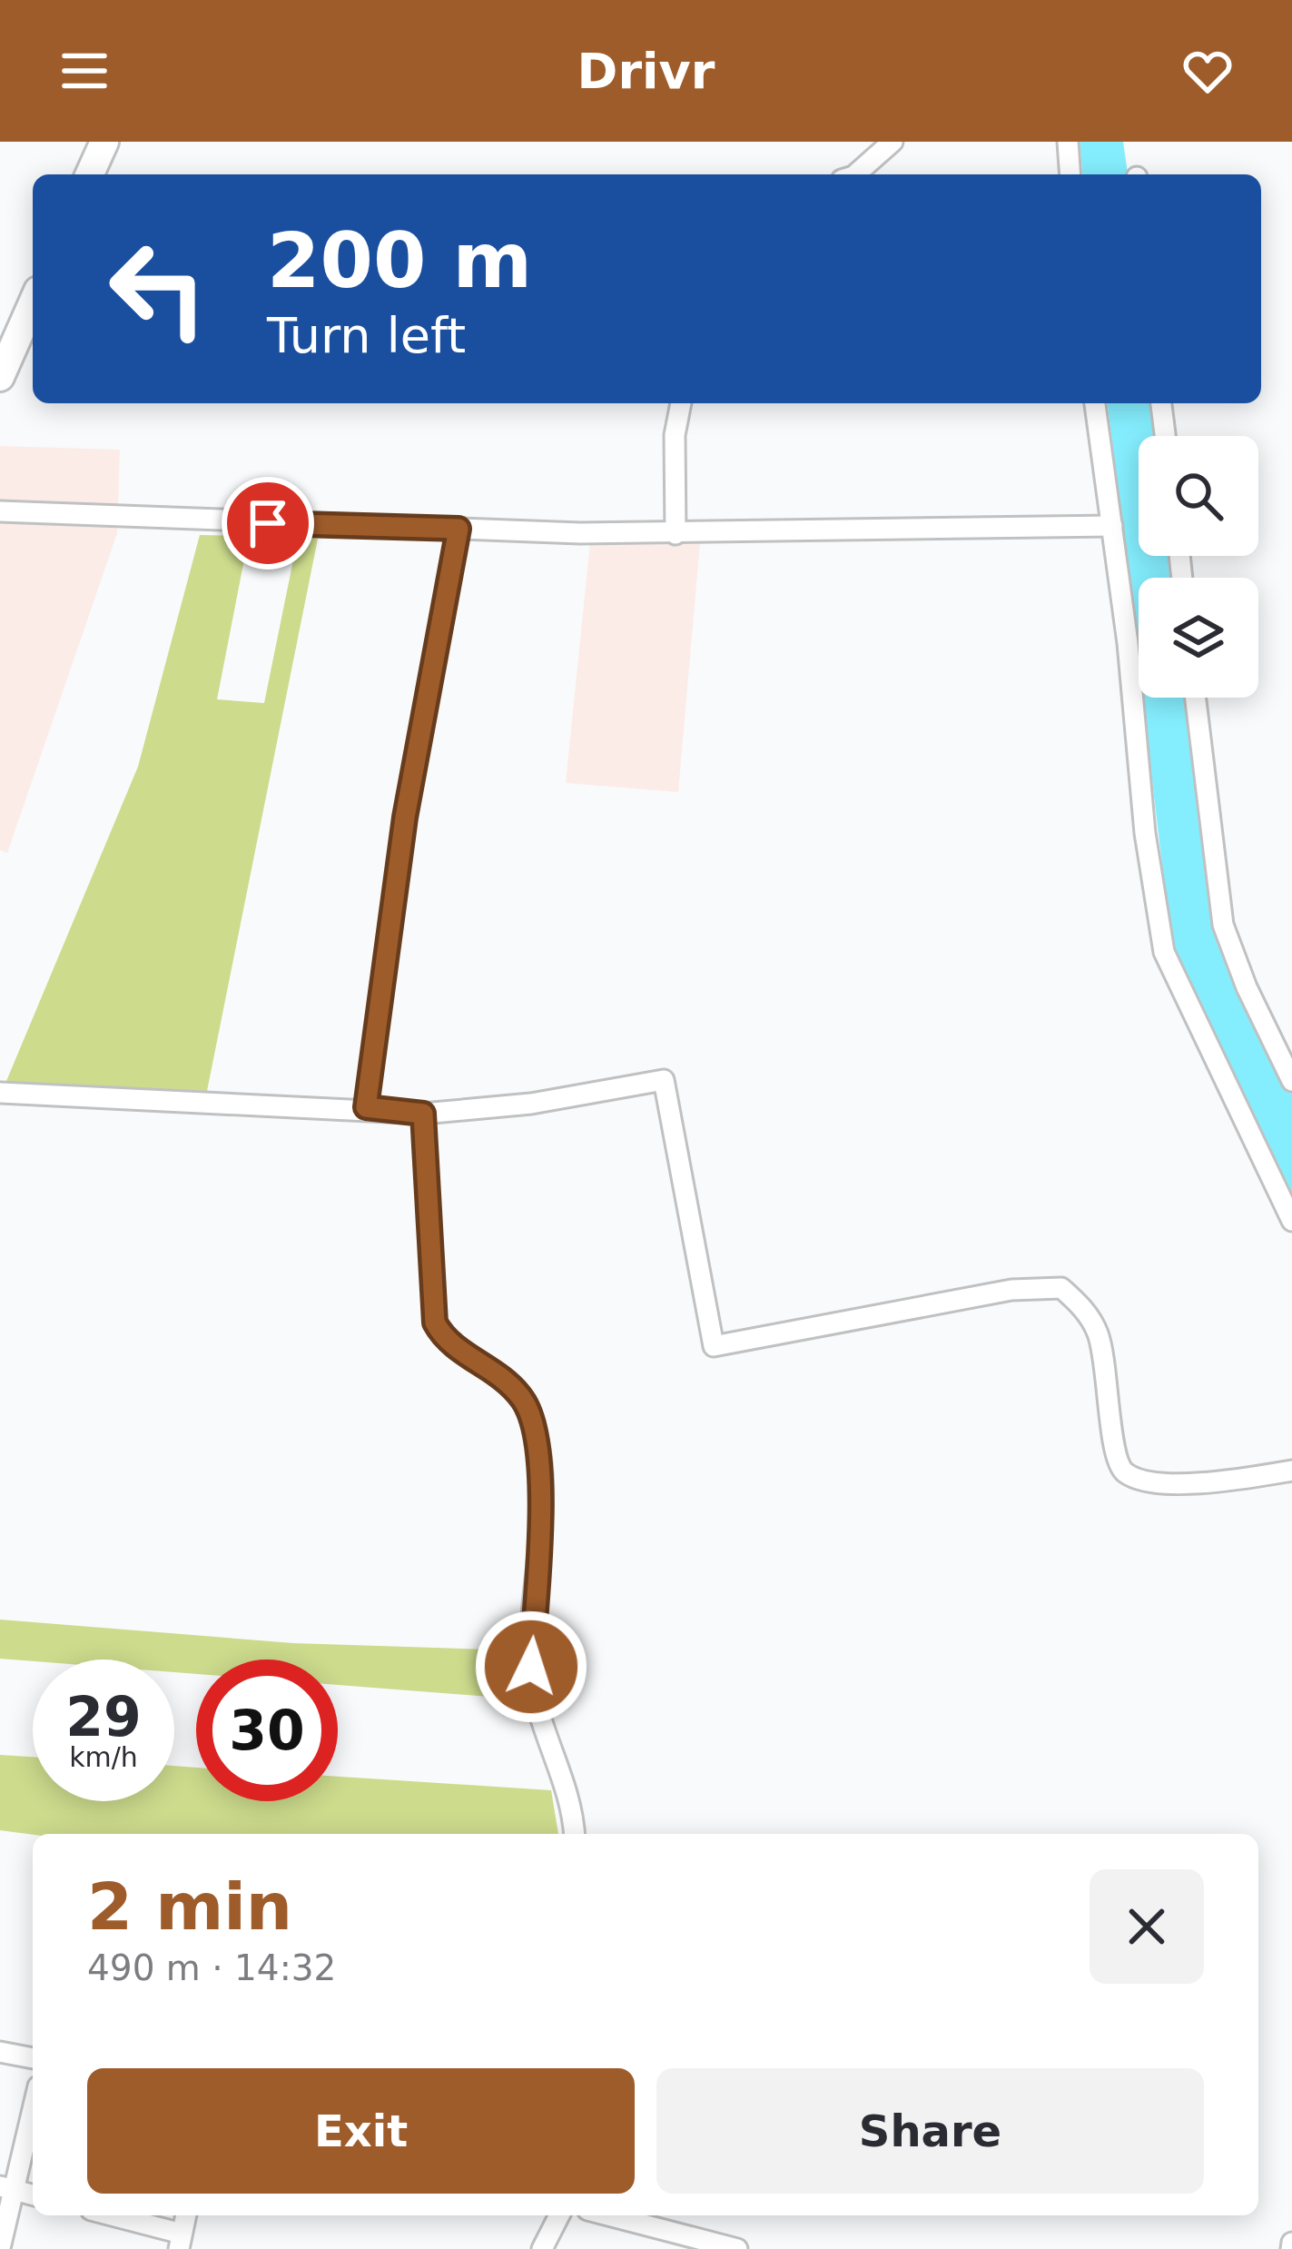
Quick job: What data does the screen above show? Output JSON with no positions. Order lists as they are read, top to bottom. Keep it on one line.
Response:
{"page":{"header":"Drivr","turn":["200 m","Turn left"],"speed":"29 km/h","limit":"30","heading":["2 min","490 m · 14:32"],"buttons":["Exit","Share"]}}
